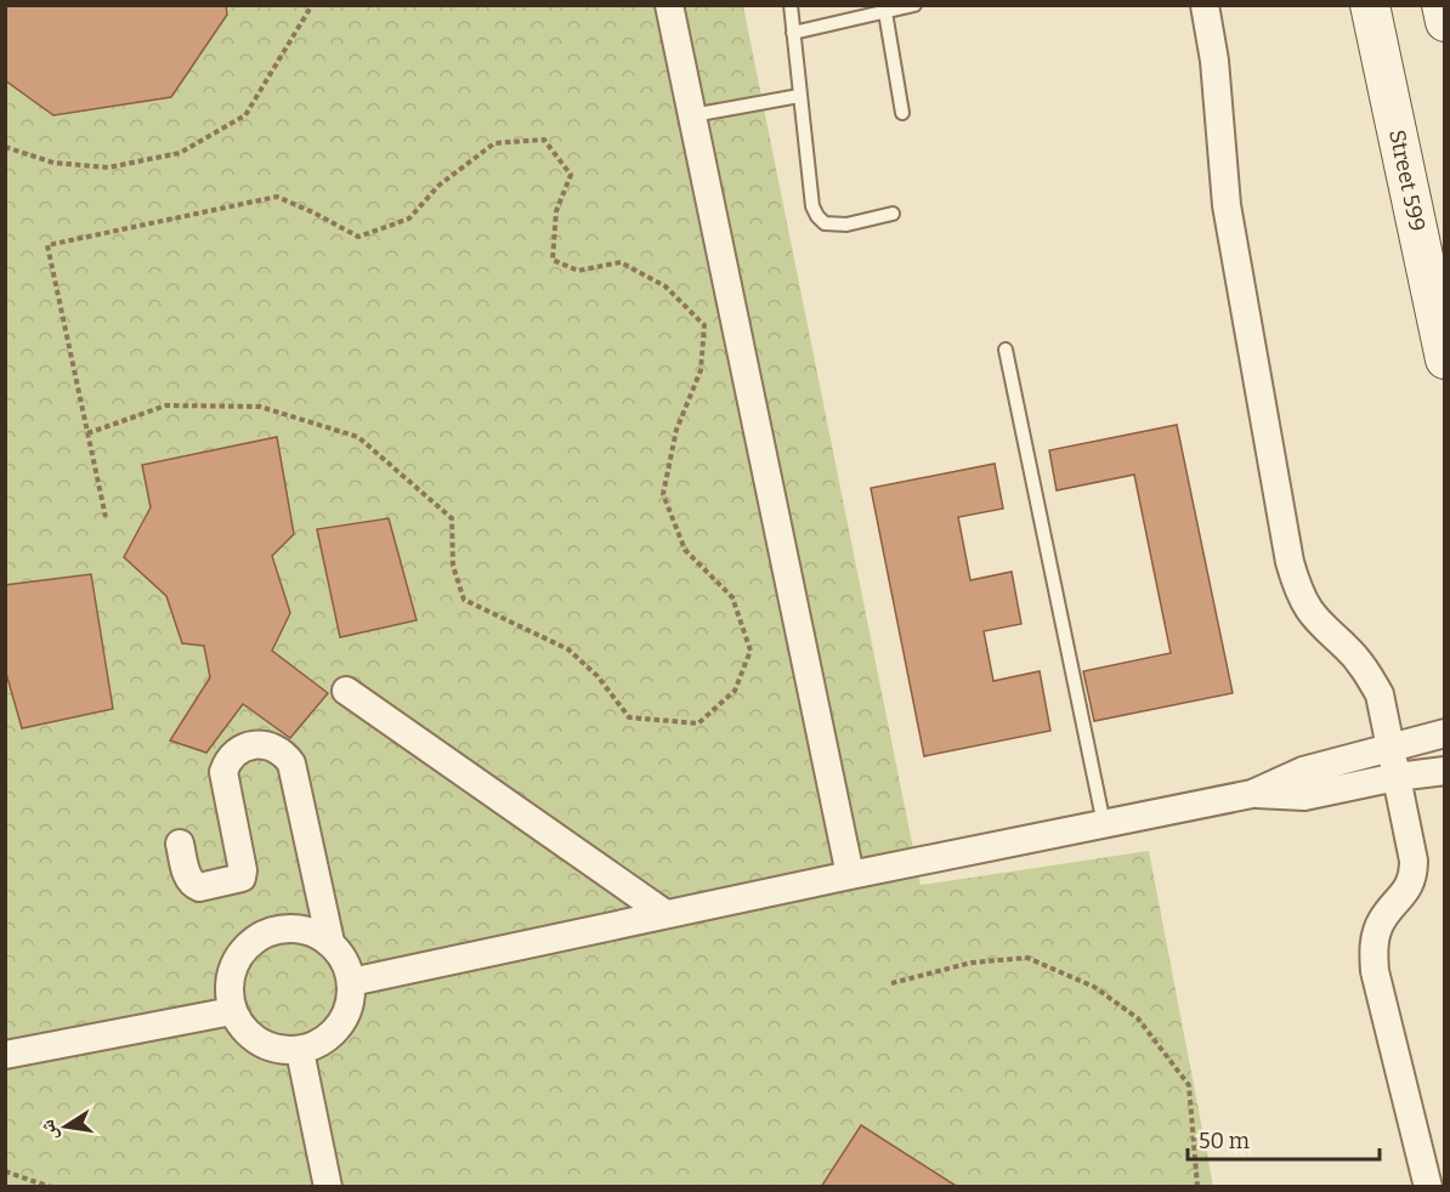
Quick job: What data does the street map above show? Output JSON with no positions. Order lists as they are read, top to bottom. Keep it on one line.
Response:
{"streets":{"street":["Street 599"]},"scale_bar":"50 m","north":"left"}
